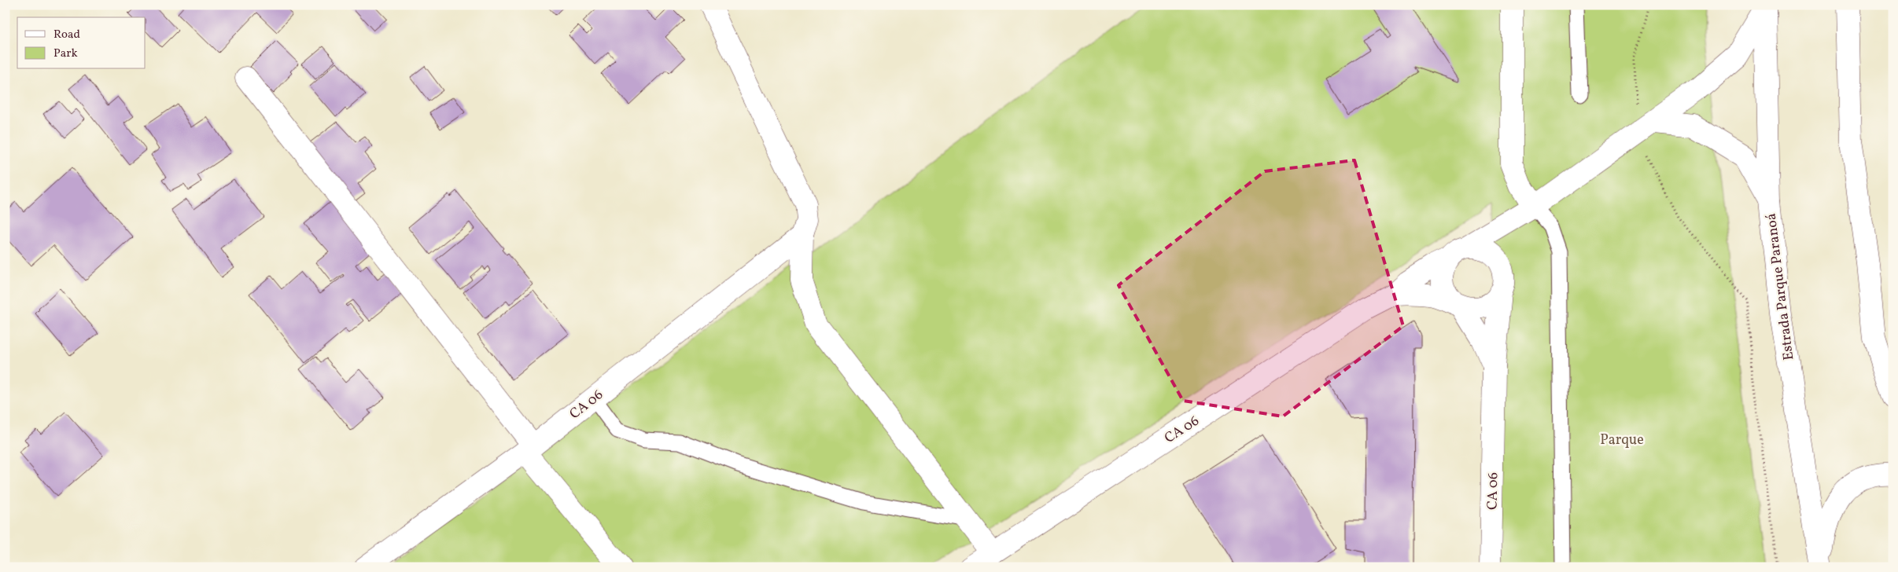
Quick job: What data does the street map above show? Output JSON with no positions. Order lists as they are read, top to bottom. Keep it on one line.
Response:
{"streets":{"street":["Estrada Parque Paranoá","CA 06"]},"parks":["Parque"],"legend":["Road","Park"]}
